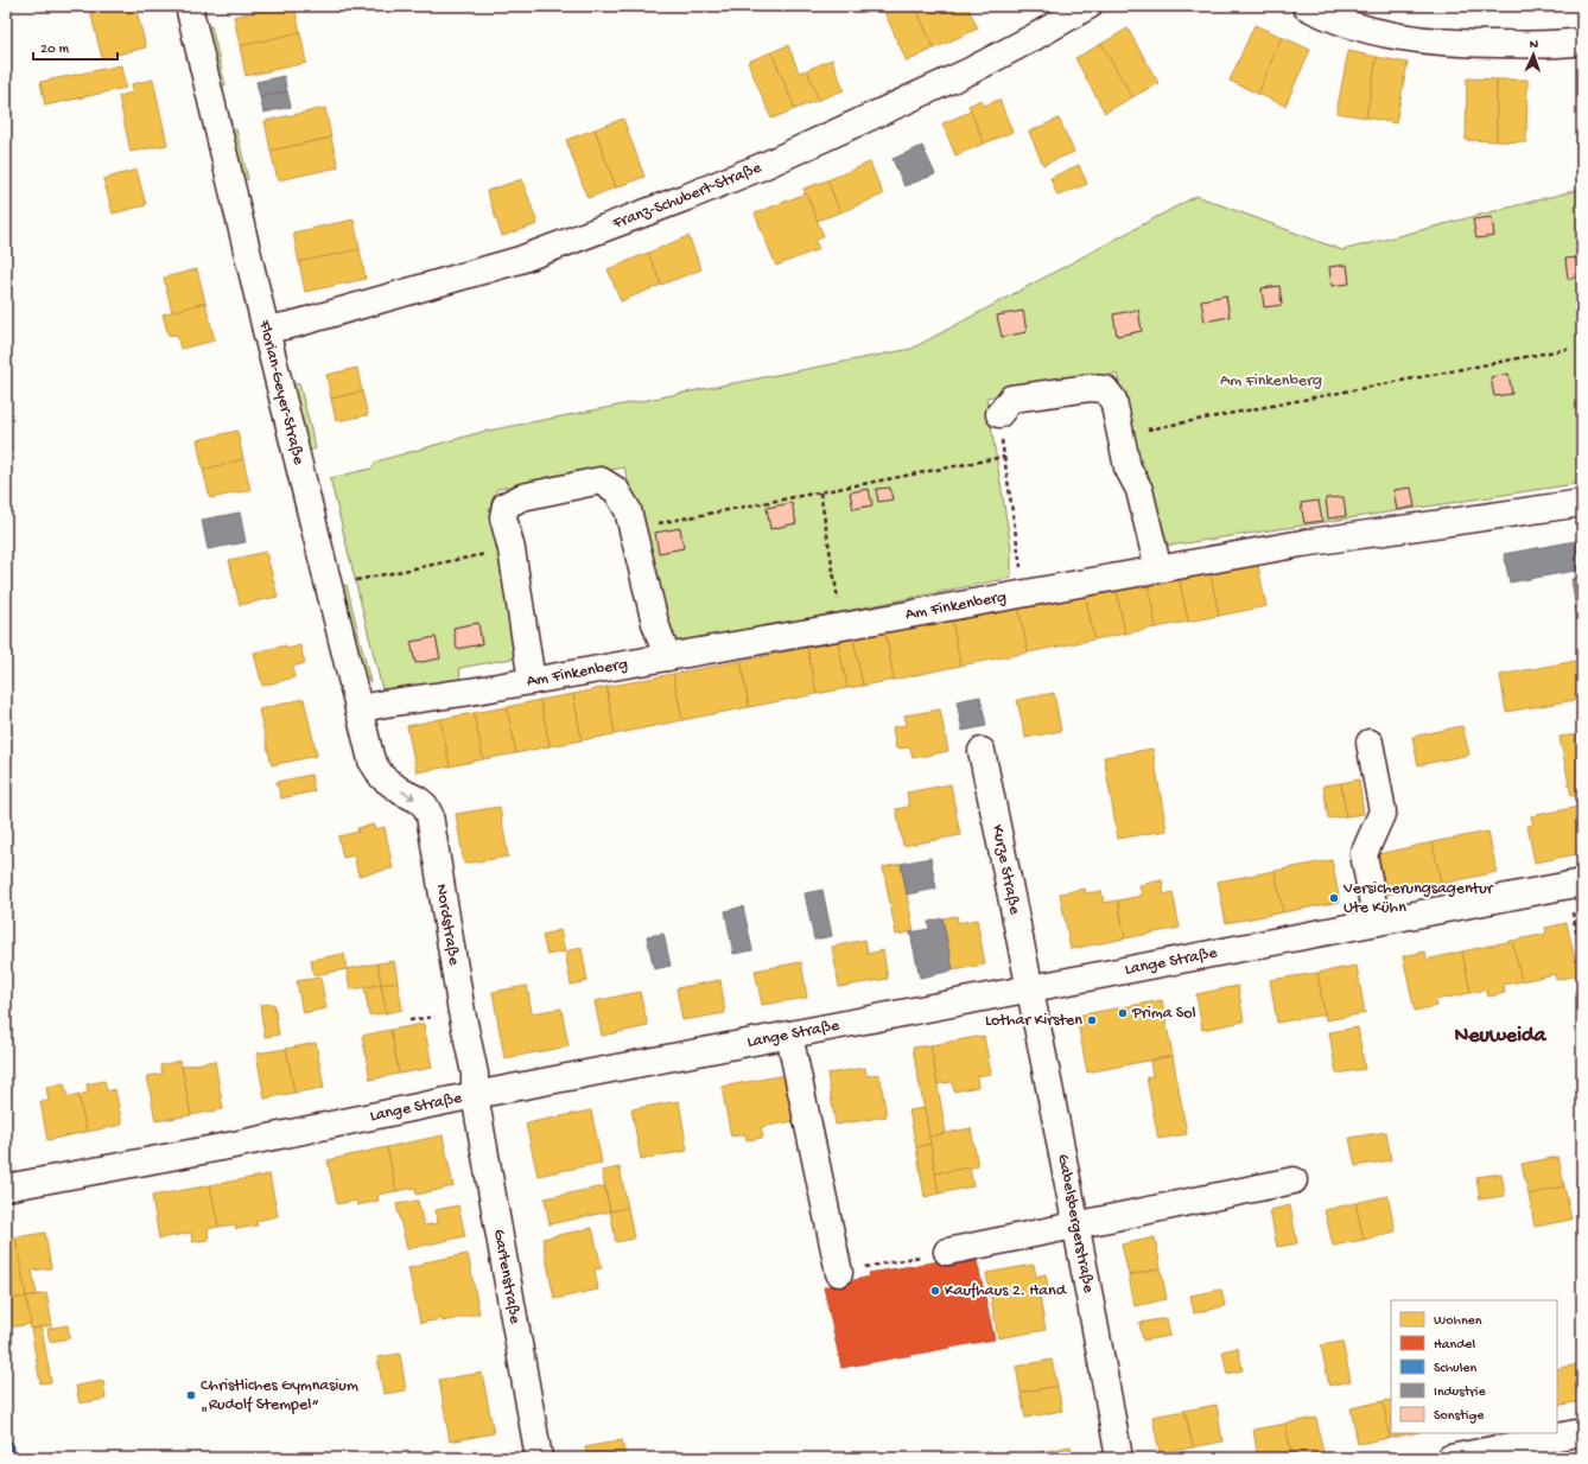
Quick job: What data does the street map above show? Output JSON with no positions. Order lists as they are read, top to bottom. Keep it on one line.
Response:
{"streets":{"street":["Franz-Schubert-Straße","Florian-Geyer-Straße","Am Finkenberg","Kurze Straße","Nordstraße","Lange Straße","Gabelsbergerstraße","Gartenstraße"]},"crossings":[["Franz-Schubert-Straße","Florian-Geyer-Straße"],["Florian-Geyer-Straße","Am Finkenberg"],["Florian-Geyer-Straße","Nordstraße"],["Kurze Straße","Lange Straße"],["Kurze Straße","Gabelsbergerstraße"],["Nordstraße","Lange Straße"],["Nordstraße","Gartenstraße"],["Lange Straße","Gabelsbergerstraße"],["Lange Straße","Gartenstraße"]],"one_way":["Nordstraße"],"districts":["Neuweida"],"parks":["Am Finkenberg"],"places":["Versicherungsagentur Ute Kühn","Prima Sol","Lothar Kirsten","Kaufhaus 2. Hand","Christliches Gymnasium „Rudolf Stempel“"],"legend":["Wohnen","Handel","Schulen","Industrie","Sonstige"],"scale_bar":"20 m","north":"top"}
